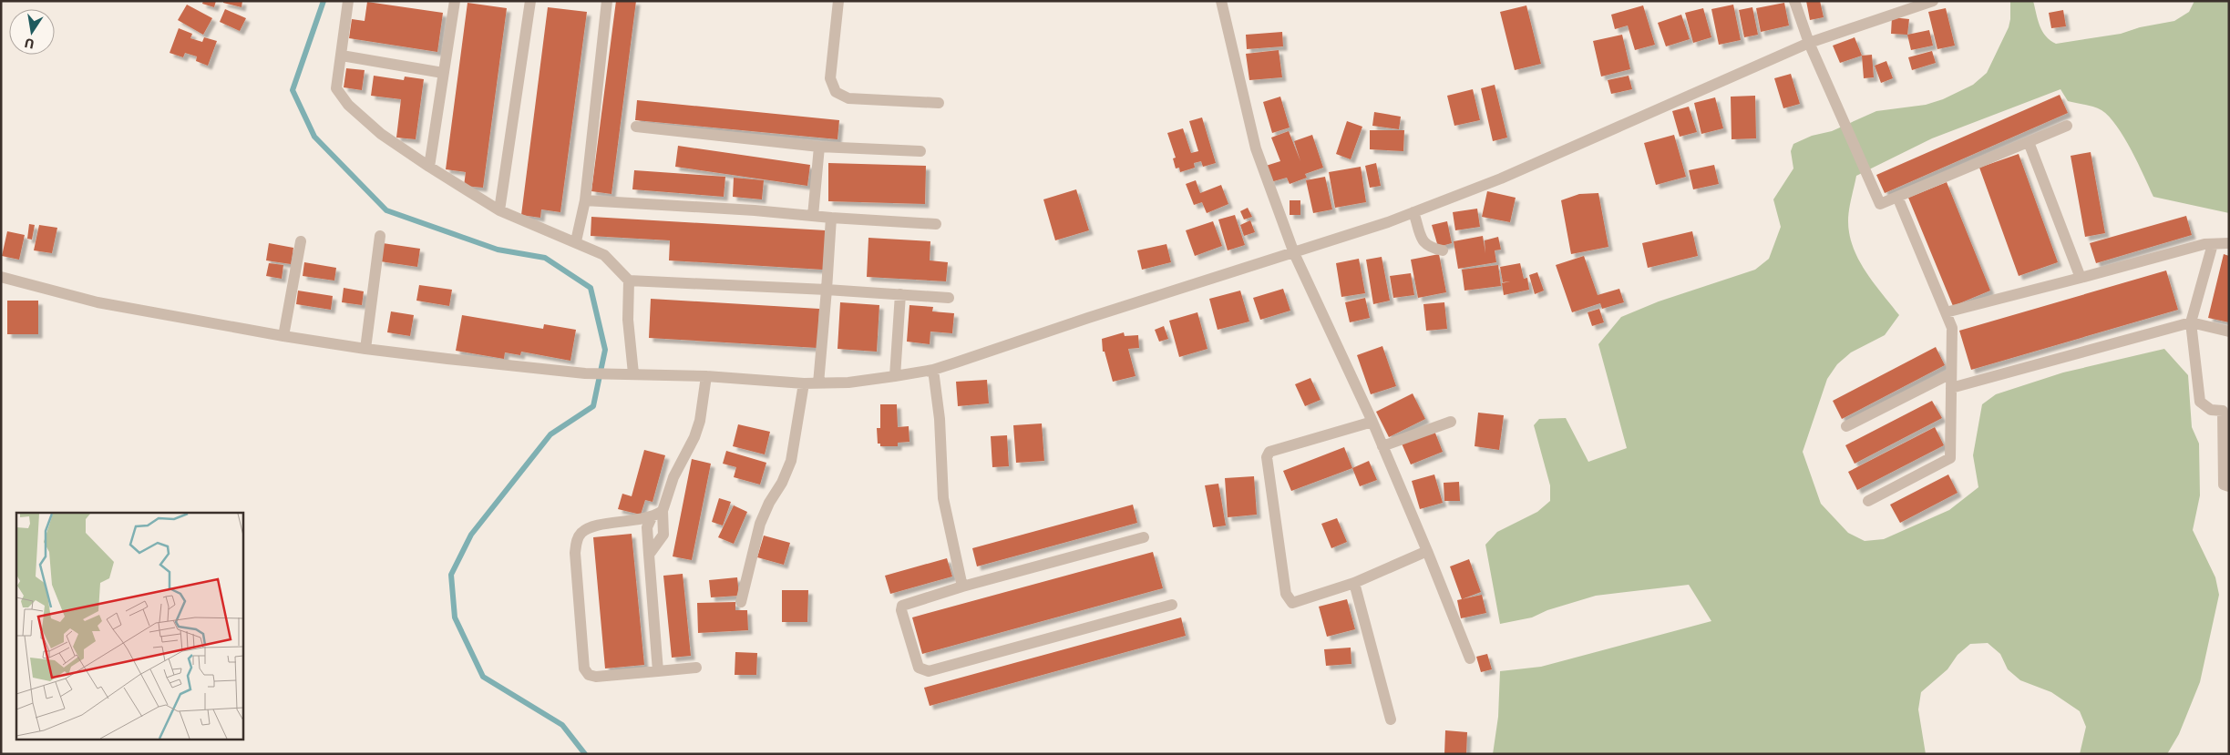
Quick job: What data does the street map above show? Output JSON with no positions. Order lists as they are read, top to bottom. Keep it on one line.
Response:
{"north":"bottom"}
